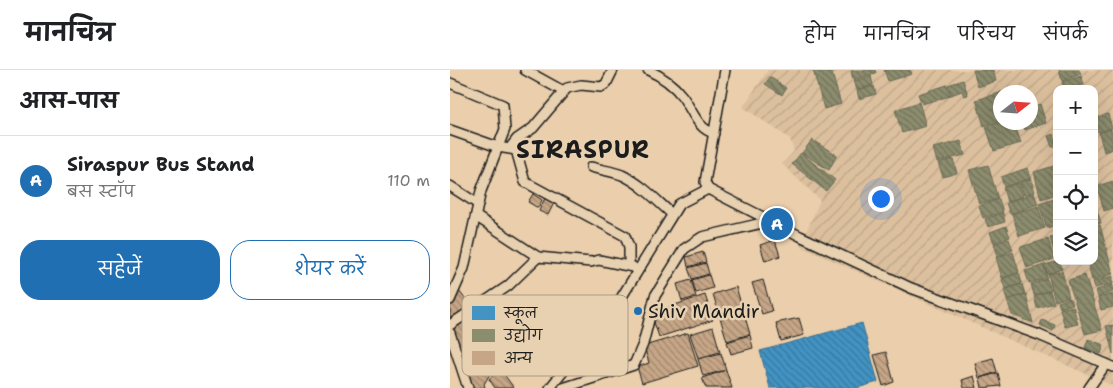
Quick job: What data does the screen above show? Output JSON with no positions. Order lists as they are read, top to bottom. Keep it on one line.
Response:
{"districts":["SIRASPUR"],"places":["Shiv Mandir"],"legend":["स्कूल","उद्योग","अन्य"],"north":"right","page":{"header":"मानचित्र","nav":["होम","मानचित्र","परिचय","संपर्क"],"heading":"आस-पास","map_buttons":["+","−"],"list":[{"mark":"A","name":"Siraspur Bus Stand","note":"बस स्टॉप","value":"110 m"}],"pins":"A","buttons":["सहेजें","शेयर करें"]}}
